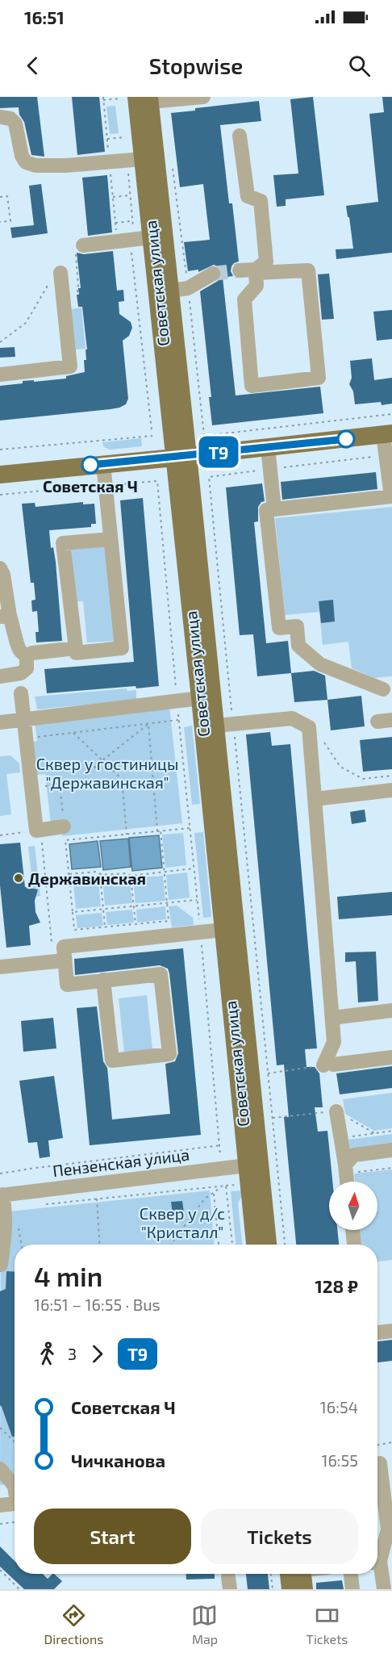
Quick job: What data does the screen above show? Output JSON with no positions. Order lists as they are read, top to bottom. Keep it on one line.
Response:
{"streets":{"main road":["Советская улица"],"street":["Пензенская улица"]},"crossings":[["Советская улица","Пензенская улица"]],"parks":["Сквер у гостиницы \"Державинская\"","Сквер у д/с \"Кристалл\""],"places":["Советская Ч","Державинская"],"lines":["bus line Т9"],"north":"top","page":{"status":"16:51","header":"Stopwise","on_map":"Т9","heading":["4 min","16:51 – 16:55 · Bus","128 ₽"],"legs":["3","Т9"],"list":[{"name":"Советская Ч","value":"16:54"},{"name":"Чичканова","value":"16:55"}],"buttons":["Start","Tickets"],"tabs":["Directions","Map","Tickets"]}}
